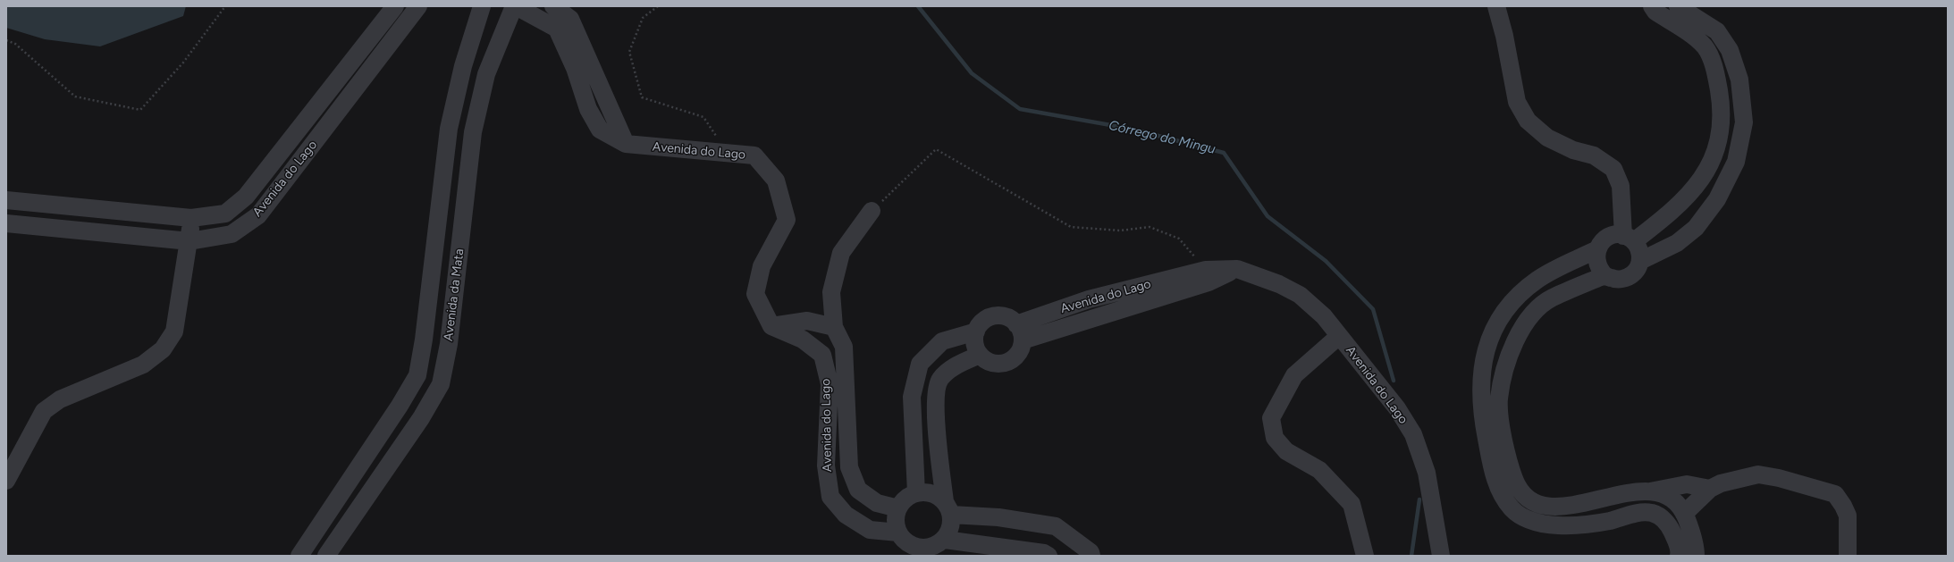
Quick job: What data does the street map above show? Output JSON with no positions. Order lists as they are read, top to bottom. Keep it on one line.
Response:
{"streets":{"street":["Avenida do Lago","Avenida da Mata"]},"crossings":[["Avenida do Lago","Avenida da Mata"]],"water":["Córrego do Mingu"]}
